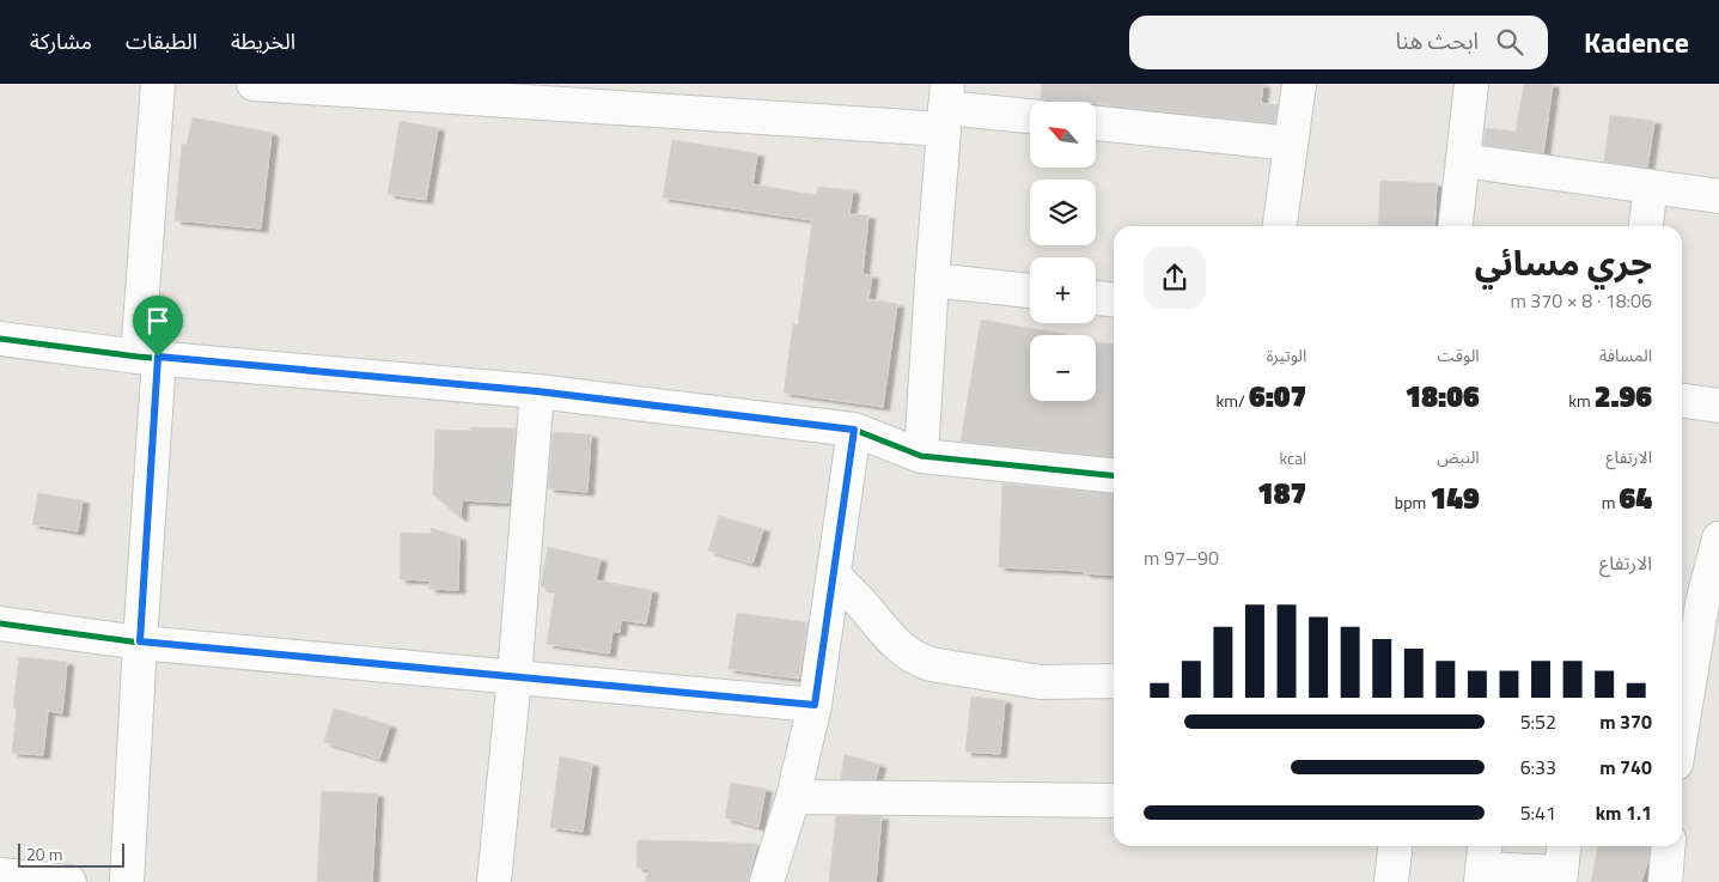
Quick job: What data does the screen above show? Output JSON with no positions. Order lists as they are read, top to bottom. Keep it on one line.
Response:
{"scale_bar":"20 m","north":"top left","page":{"header":"Kadence","search":"ابحث هنا","nav":["الخريطة","الطبقات","مشاركة"],"map_buttons":["+","−"],"heading":["جري مسائي","18:06 · 8 × 370 m"],"stats":[["المسافة","2.96 km"],["الوقت","18:06"],["الوتيرة","6:07 /km"],["الارتفاع","64 m"],["النبض","149 bpm"],["kcal","187"]],"chart":["الارتفاع","90–97 m"],"list":[{"name":"370 m","note":"5:52"},{"name":"740 m","note":"6:33"},{"name":"1.1 km","note":"5:41"}],"scale":"20 m"}}
